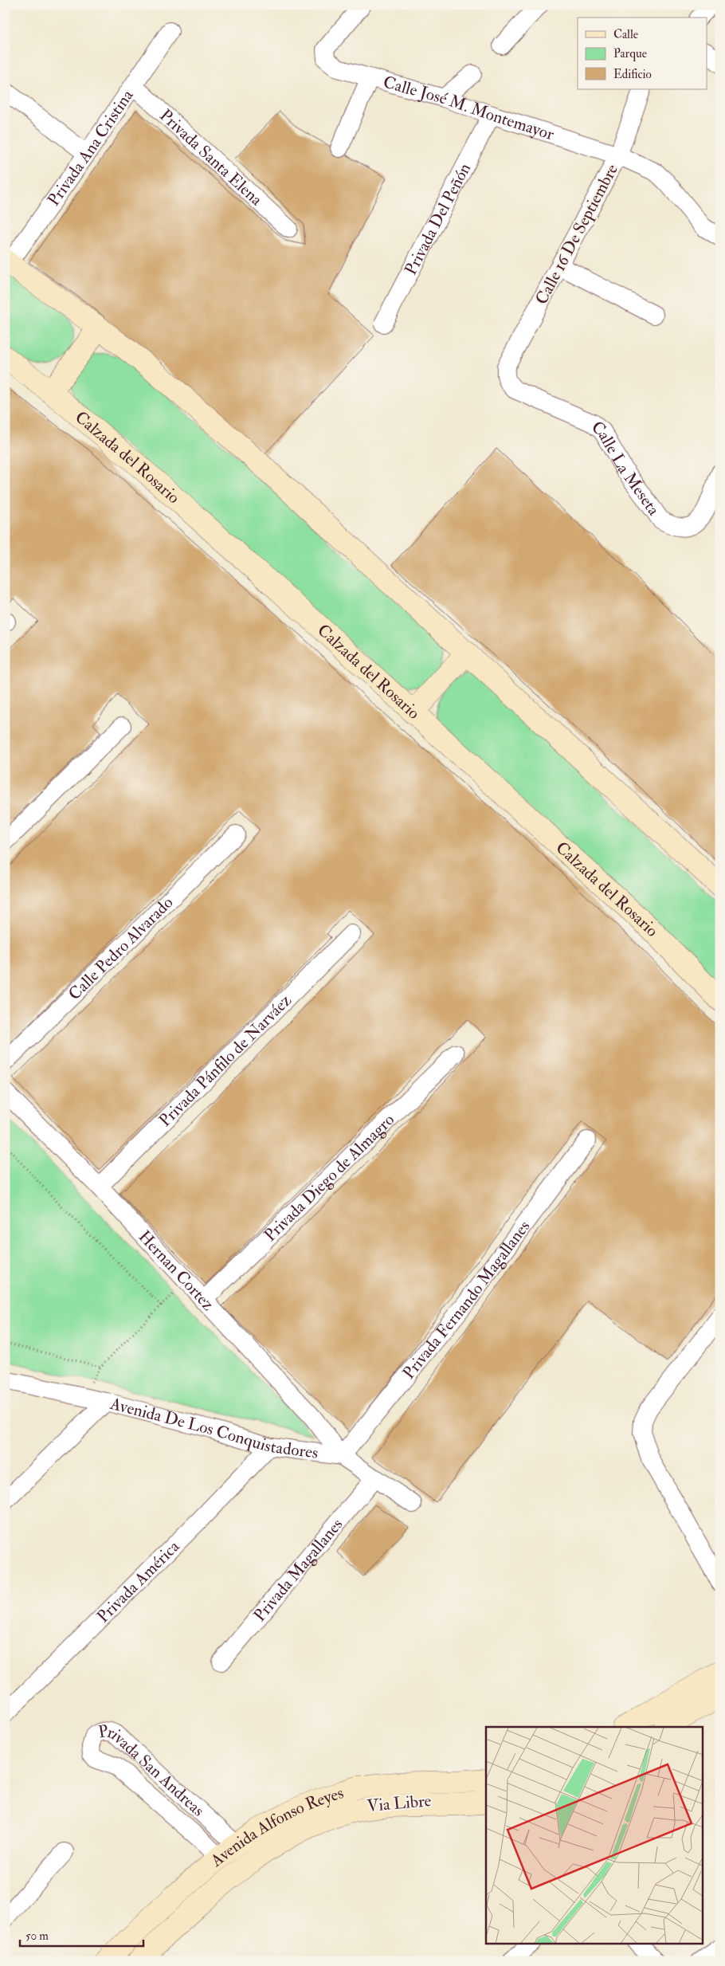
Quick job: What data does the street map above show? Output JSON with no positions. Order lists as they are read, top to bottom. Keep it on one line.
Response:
{"streets":{"street":["Calle José M. Montemayor","Privada Ana Cristina","Privada Santa Elena","Privada Del Peñón","Calle 16 De Septiembre","Calzada del Rosario","Calle La Meseta","Calle Pedro Alvarado","Privada Pánfilo de Narváez","Privada Diego de Almagro","Hernan Cortez","Privada Fernando Magallanes","Avenida De Los Conquistadores","Privada Magallanes","Privada América","Privada San Andreas","Avenida Alfonso Reyes"]},"crossings":[["Calle José M. Montemayor","Privada Del Peñón"],["Calle José M. Montemayor","Calle 16 De Septiembre"],["Privada Ana Cristina","Privada Santa Elena"],["Calle 16 De Septiembre","Calle La Meseta"],["Privada Pánfilo de Narváez","Hernan Cortez"],["Privada Diego de Almagro","Hernan Cortez"],["Hernan Cortez","Privada Fernando Magallanes"],["Hernan Cortez","Avenida De Los Conquistadores"],["Privada Fernando Magallanes","Avenida De Los Conquistadores"],["Avenida De Los Conquistadores","Privada Magallanes"],["Avenida De Los Conquistadores","Privada América"],["Privada San Andreas","Avenida Alfonso Reyes"]],"legend":["Calle","Parque","Edificio"],"scale_bar":"50 m"}
